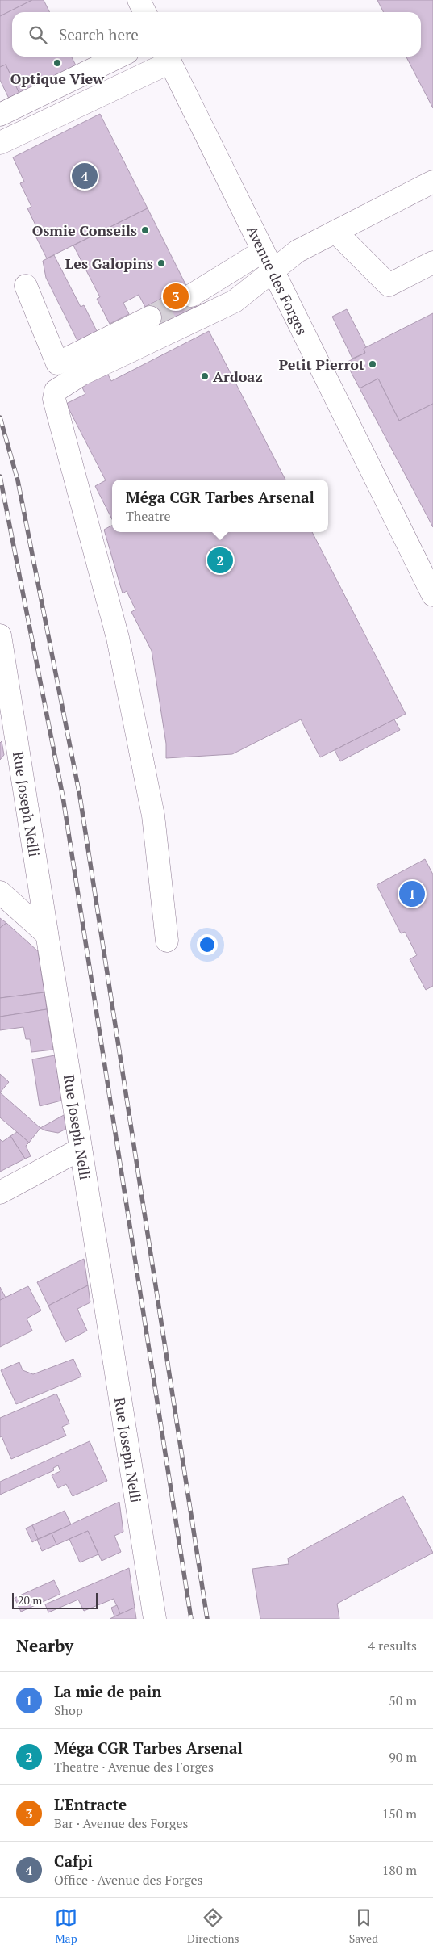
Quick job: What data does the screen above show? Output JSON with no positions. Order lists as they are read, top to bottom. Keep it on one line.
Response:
{"streets":{"street":["Avenue des Forges","Rue Joseph Nelli"]},"places":["Optique View","Osmie Conseils","Les Galopins","Petit Pierrot","Ardoaz"],"scale_bar":"20 m","page":{"search":"Search here","pins":["4","3","2","1"],"popup":["Méga CGR Tarbes Arsenal","Theatre"],"scale":"20 m","heading":["Nearby","4 results"],"list":[{"mark":"1","name":"La mie de pain","note":"Shop","value":"50 m"},{"mark":"2","name":"Méga CGR Tarbes Arsenal","note":"Theatre · Avenue des Forges","value":"90 m"},{"mark":"3","name":"L'Entracte","note":"Bar · Avenue des Forges","value":"150 m"},{"mark":"4","name":"Cafpi","note":"Office · Avenue des Forges","value":"180 m"}],"nav":["Map","Directions","Saved"]}}
